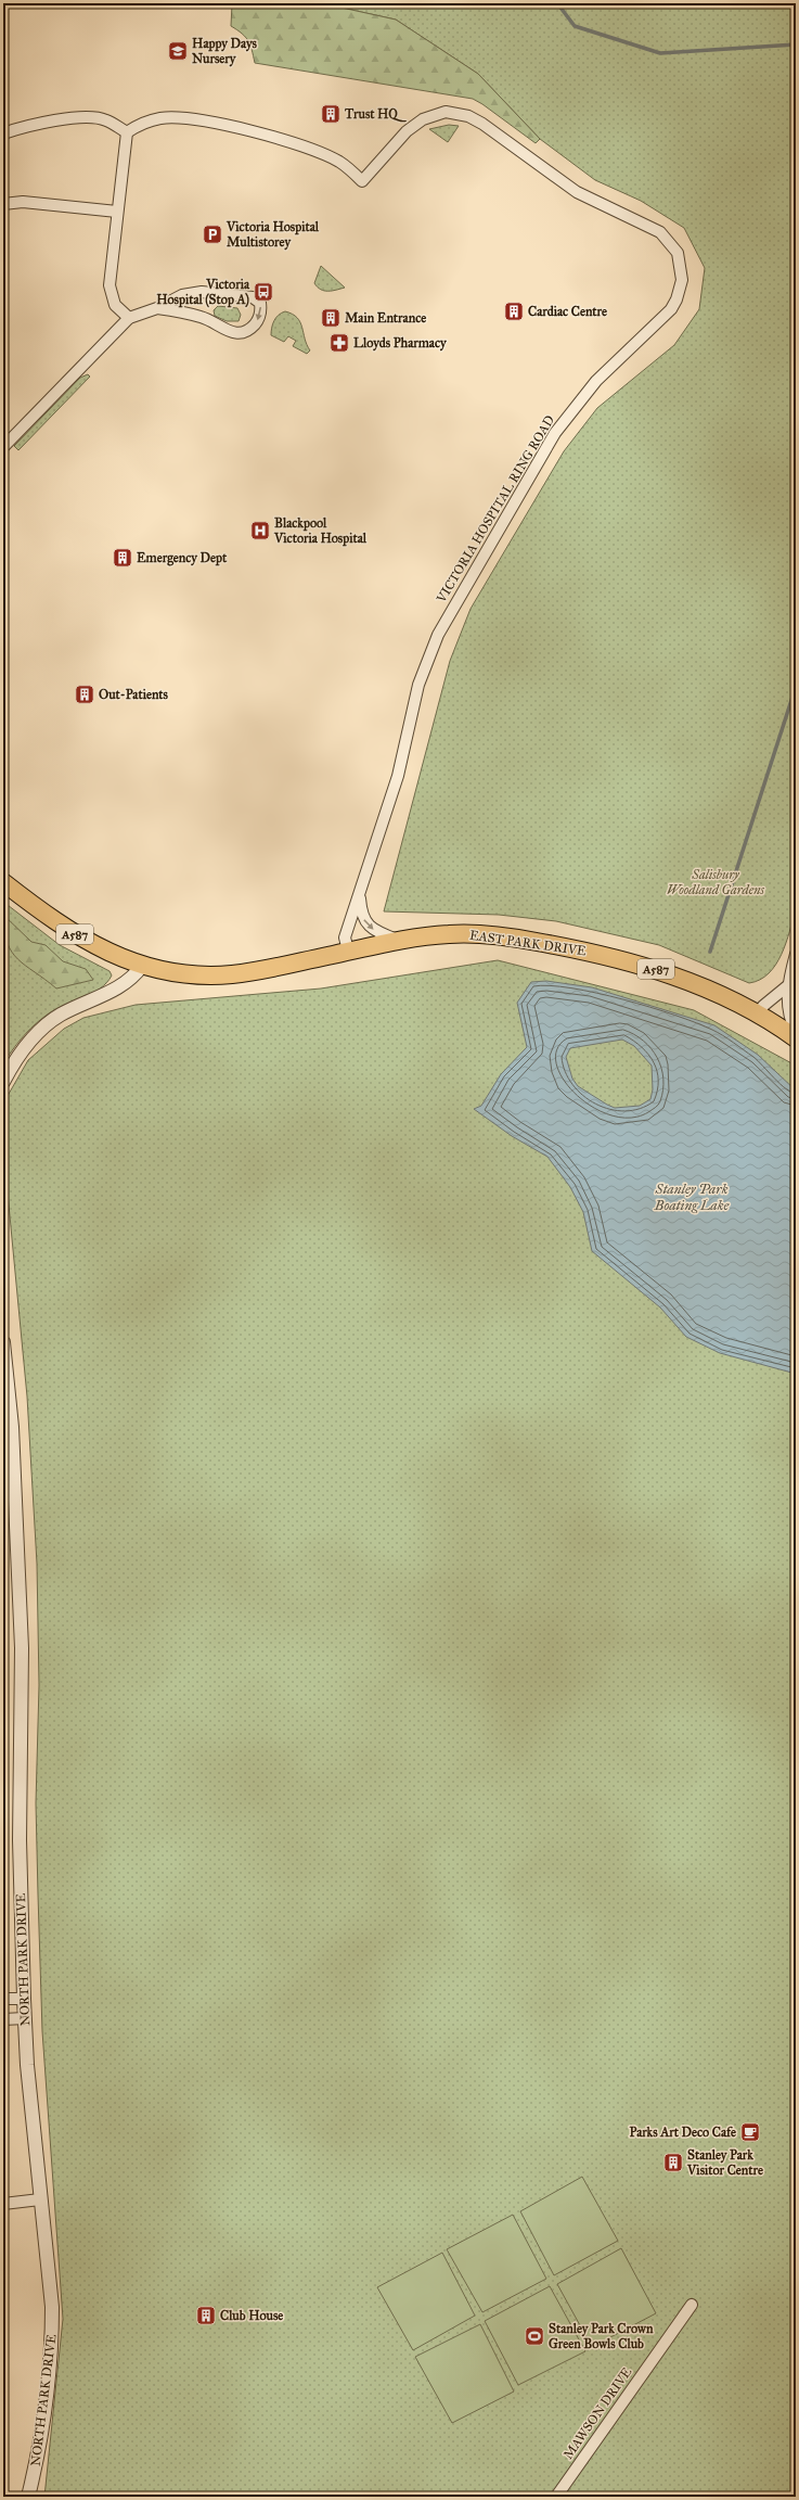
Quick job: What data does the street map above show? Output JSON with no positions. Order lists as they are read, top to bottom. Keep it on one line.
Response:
{"streets":{"main road":["A587","EAST PARK DRIVE"],"street":["VICTORIA HOSPITAL RING ROAD","NORTH PARK DRIVE","MAWSON DRIVE"]},"crossings":[["VICTORIA HOSPITAL RING ROAD","EAST PARK DRIVE"]],"water":["Stanley Park Boating Lake"],"parks":["Salisbury Woodland Gardens"],"places":{"school or university":["Happy Days Nursery"],"building":["Trust HQ","Cardiac Centre","Main Entrance","Emergency Dept","Out-Patients","Stanley Park Visitor Centre","Club House"],"parking":["Victoria Hospital Multistorey"],"bus stop":["Victoria Hospital (Stop A)"],"pharmacy":["Lloyds Pharmacy"],"hospital":["Blackpool Victoria Hospital"],"cafe":["Parks Art Deco Cafe"],"sports":["Stanley Park Crown Green Bowls Club"]}}
